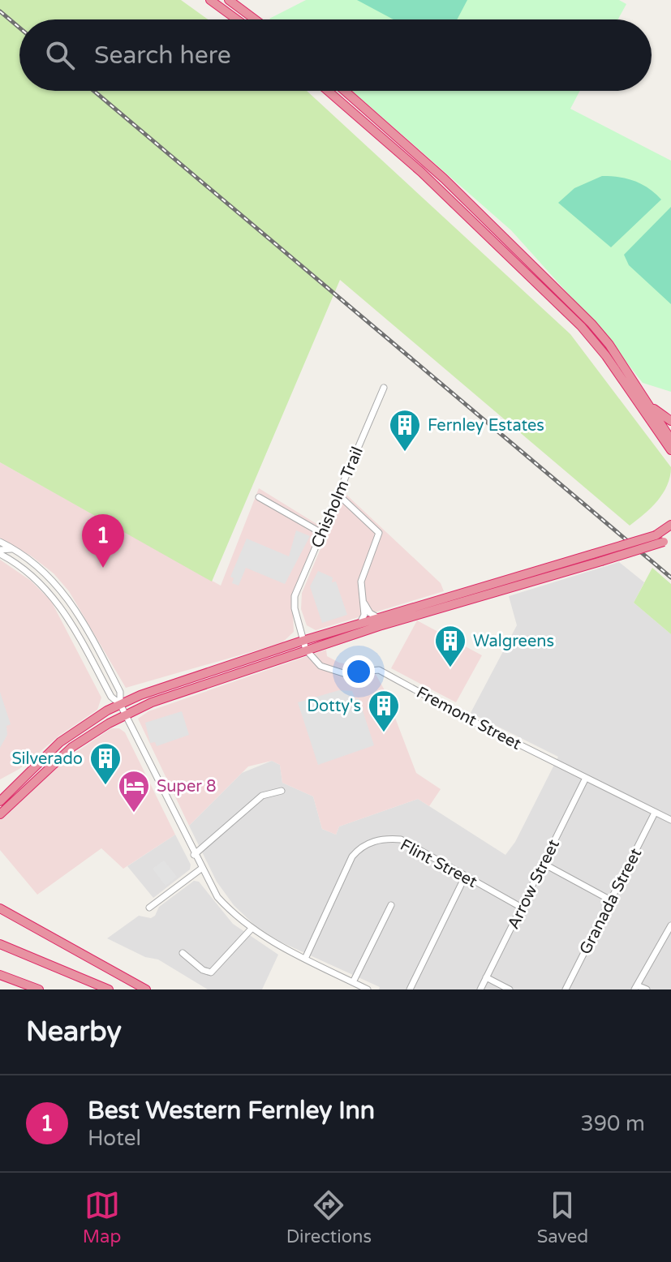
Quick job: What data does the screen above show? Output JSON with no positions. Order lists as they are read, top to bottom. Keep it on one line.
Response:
{"streets":{"street":["Chisholm Trail","Fremont Street","Flint Street","Arrow Street","Granada Street"]},"crossings":[["Chisholm Trail","Fremont Street"],["Fremont Street","Arrow Street"],["Fremont Street","Granada Street"],["Flint Street","Arrow Street"]],"places":{"building":["Fernley Estates","Walgreens","Dotty's","Silverado"],"hotel":["Super 8"]},"page":{"search":"Search here","pins":"1","heading":"Nearby","list":[{"mark":"1","name":"Best Western Fernley Inn","note":"Hotel","value":"390 m"}],"nav":["Map","Directions","Saved"]}}
